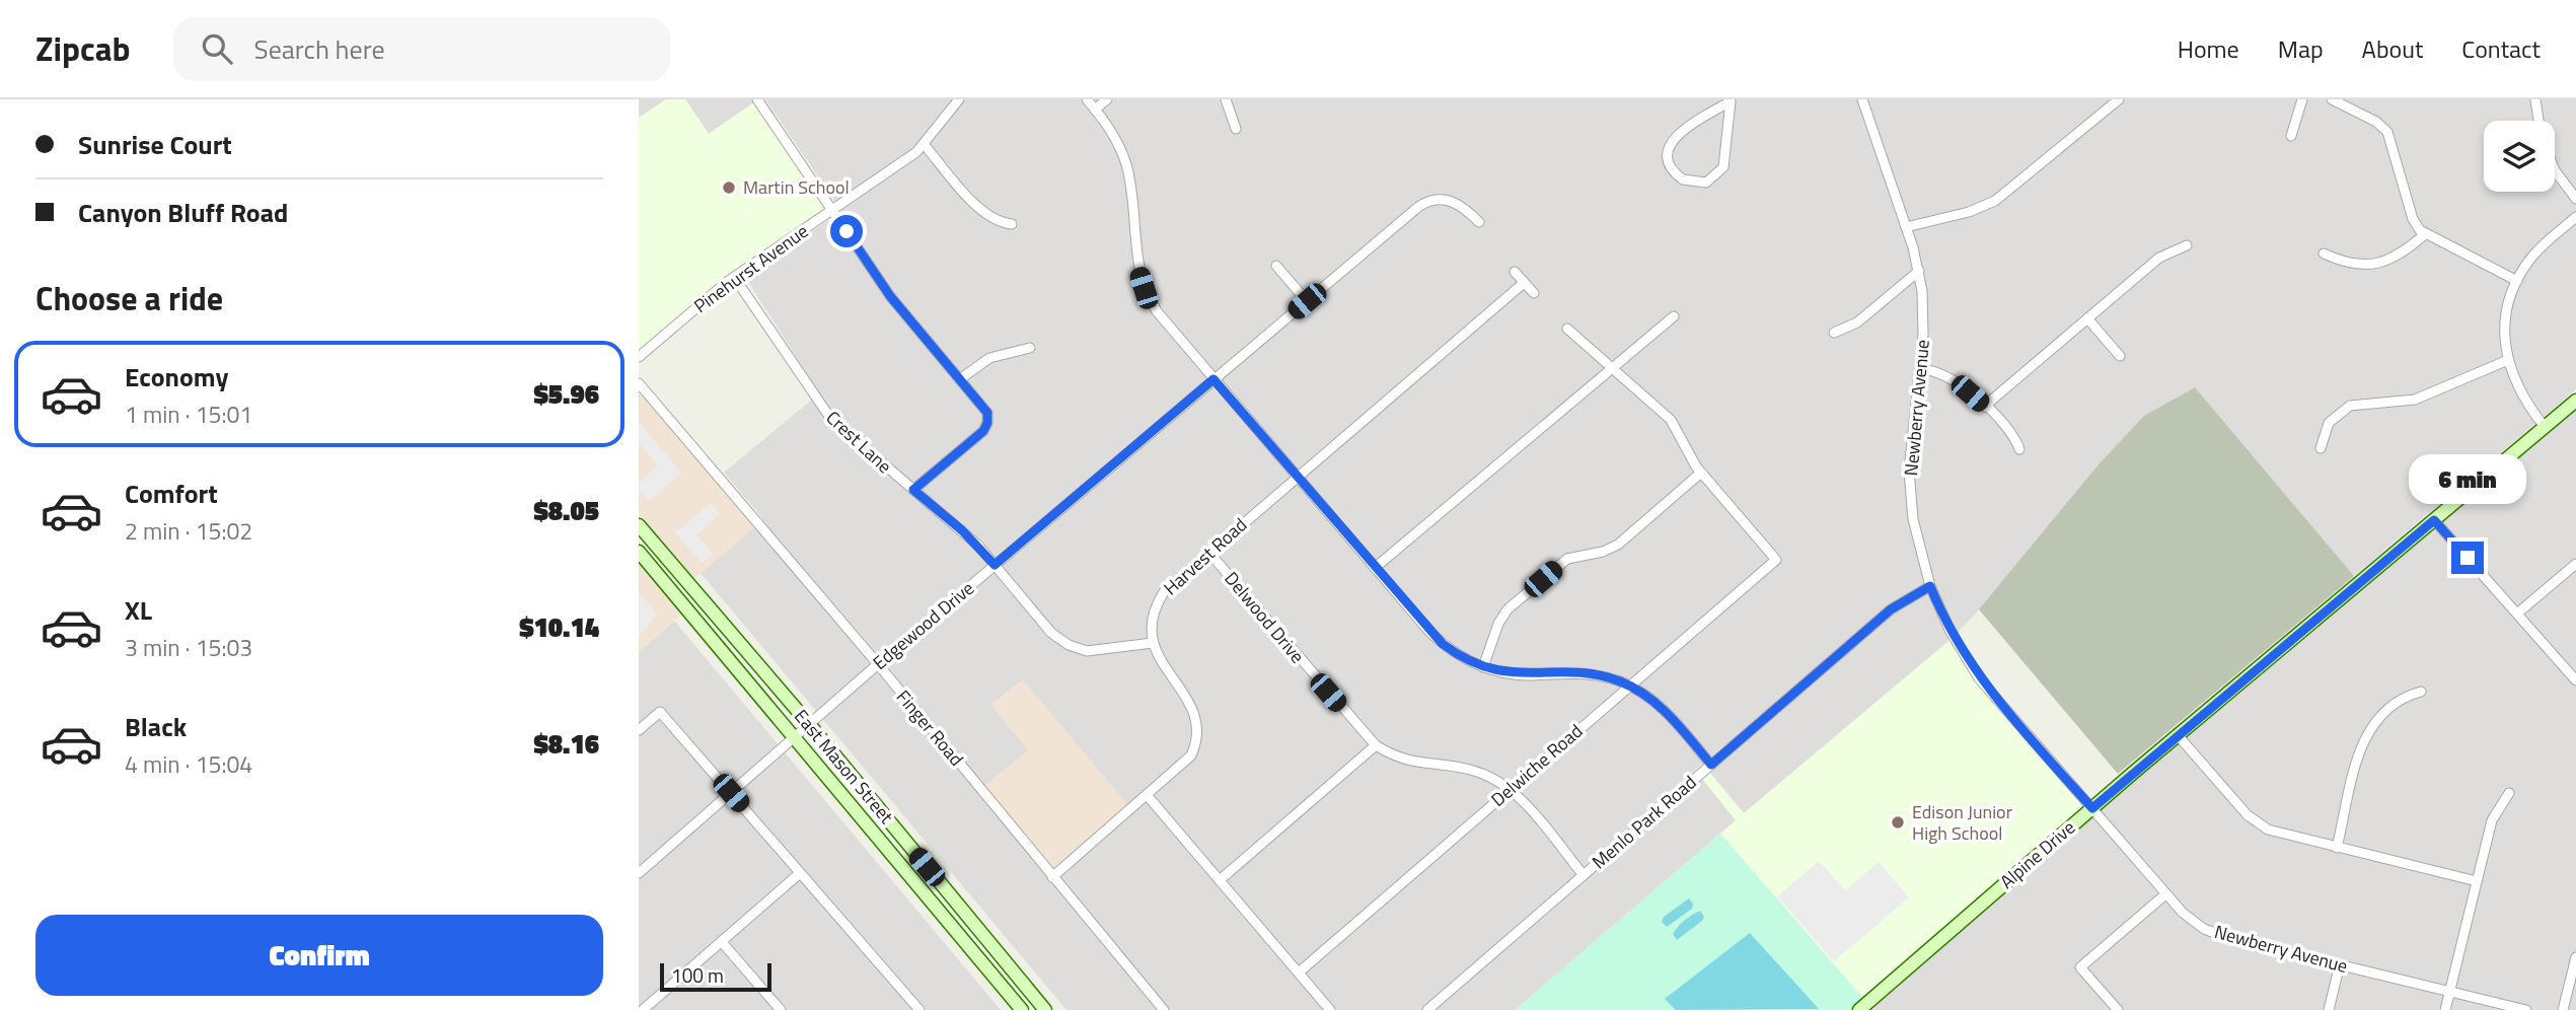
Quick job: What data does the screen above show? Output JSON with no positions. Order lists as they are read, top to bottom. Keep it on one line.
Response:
{"streets":{"main road":["East Mason Street","Alpine Drive"],"street":["Pinehurst Avenue","Newberry Avenue","Crest Lane","Harvest Road","Delwood Drive","Edgewood Drive","Finger Road","Delwiche Road","Menlo Park Road"]},"crossings":[["Pinehurst Avenue","Crest Lane"],["Newberry Avenue","Menlo Park Road"],["Newberry Avenue","Alpine Drive"],["Crest Lane","Harvest Road"],["Crest Lane","Edgewood Drive"],["Harvest Road","Delwood Drive"],["Delwood Drive","Delwiche Road"],["Delwood Drive","Menlo Park Road"],["Edgewood Drive","Finger Road"],["Edgewood Drive","East Mason Street"]],"places":["Martin School","Edison Junior High School"],"scale_bar":"100 m","page":{"header":"Zipcab","search":"Search here","nav":["Home","Map","About","Contact"],"banner":["Sunrise Court","Canyon Bluff Road"],"heading":"Choose a ride","list":[{"name":"Economy","note":"1 min · 15:01","value":"$5.96"},{"name":"Comfort","note":"2 min · 15:02","value":"$8.05"},{"name":"XL","note":"3 min · 15:03","value":"$10.14"},{"name":"Black","note":"4 min · 15:04","value":"$8.16"}],"bubble":"6 min","buttons":"Confirm","scale":"100 m"}}
